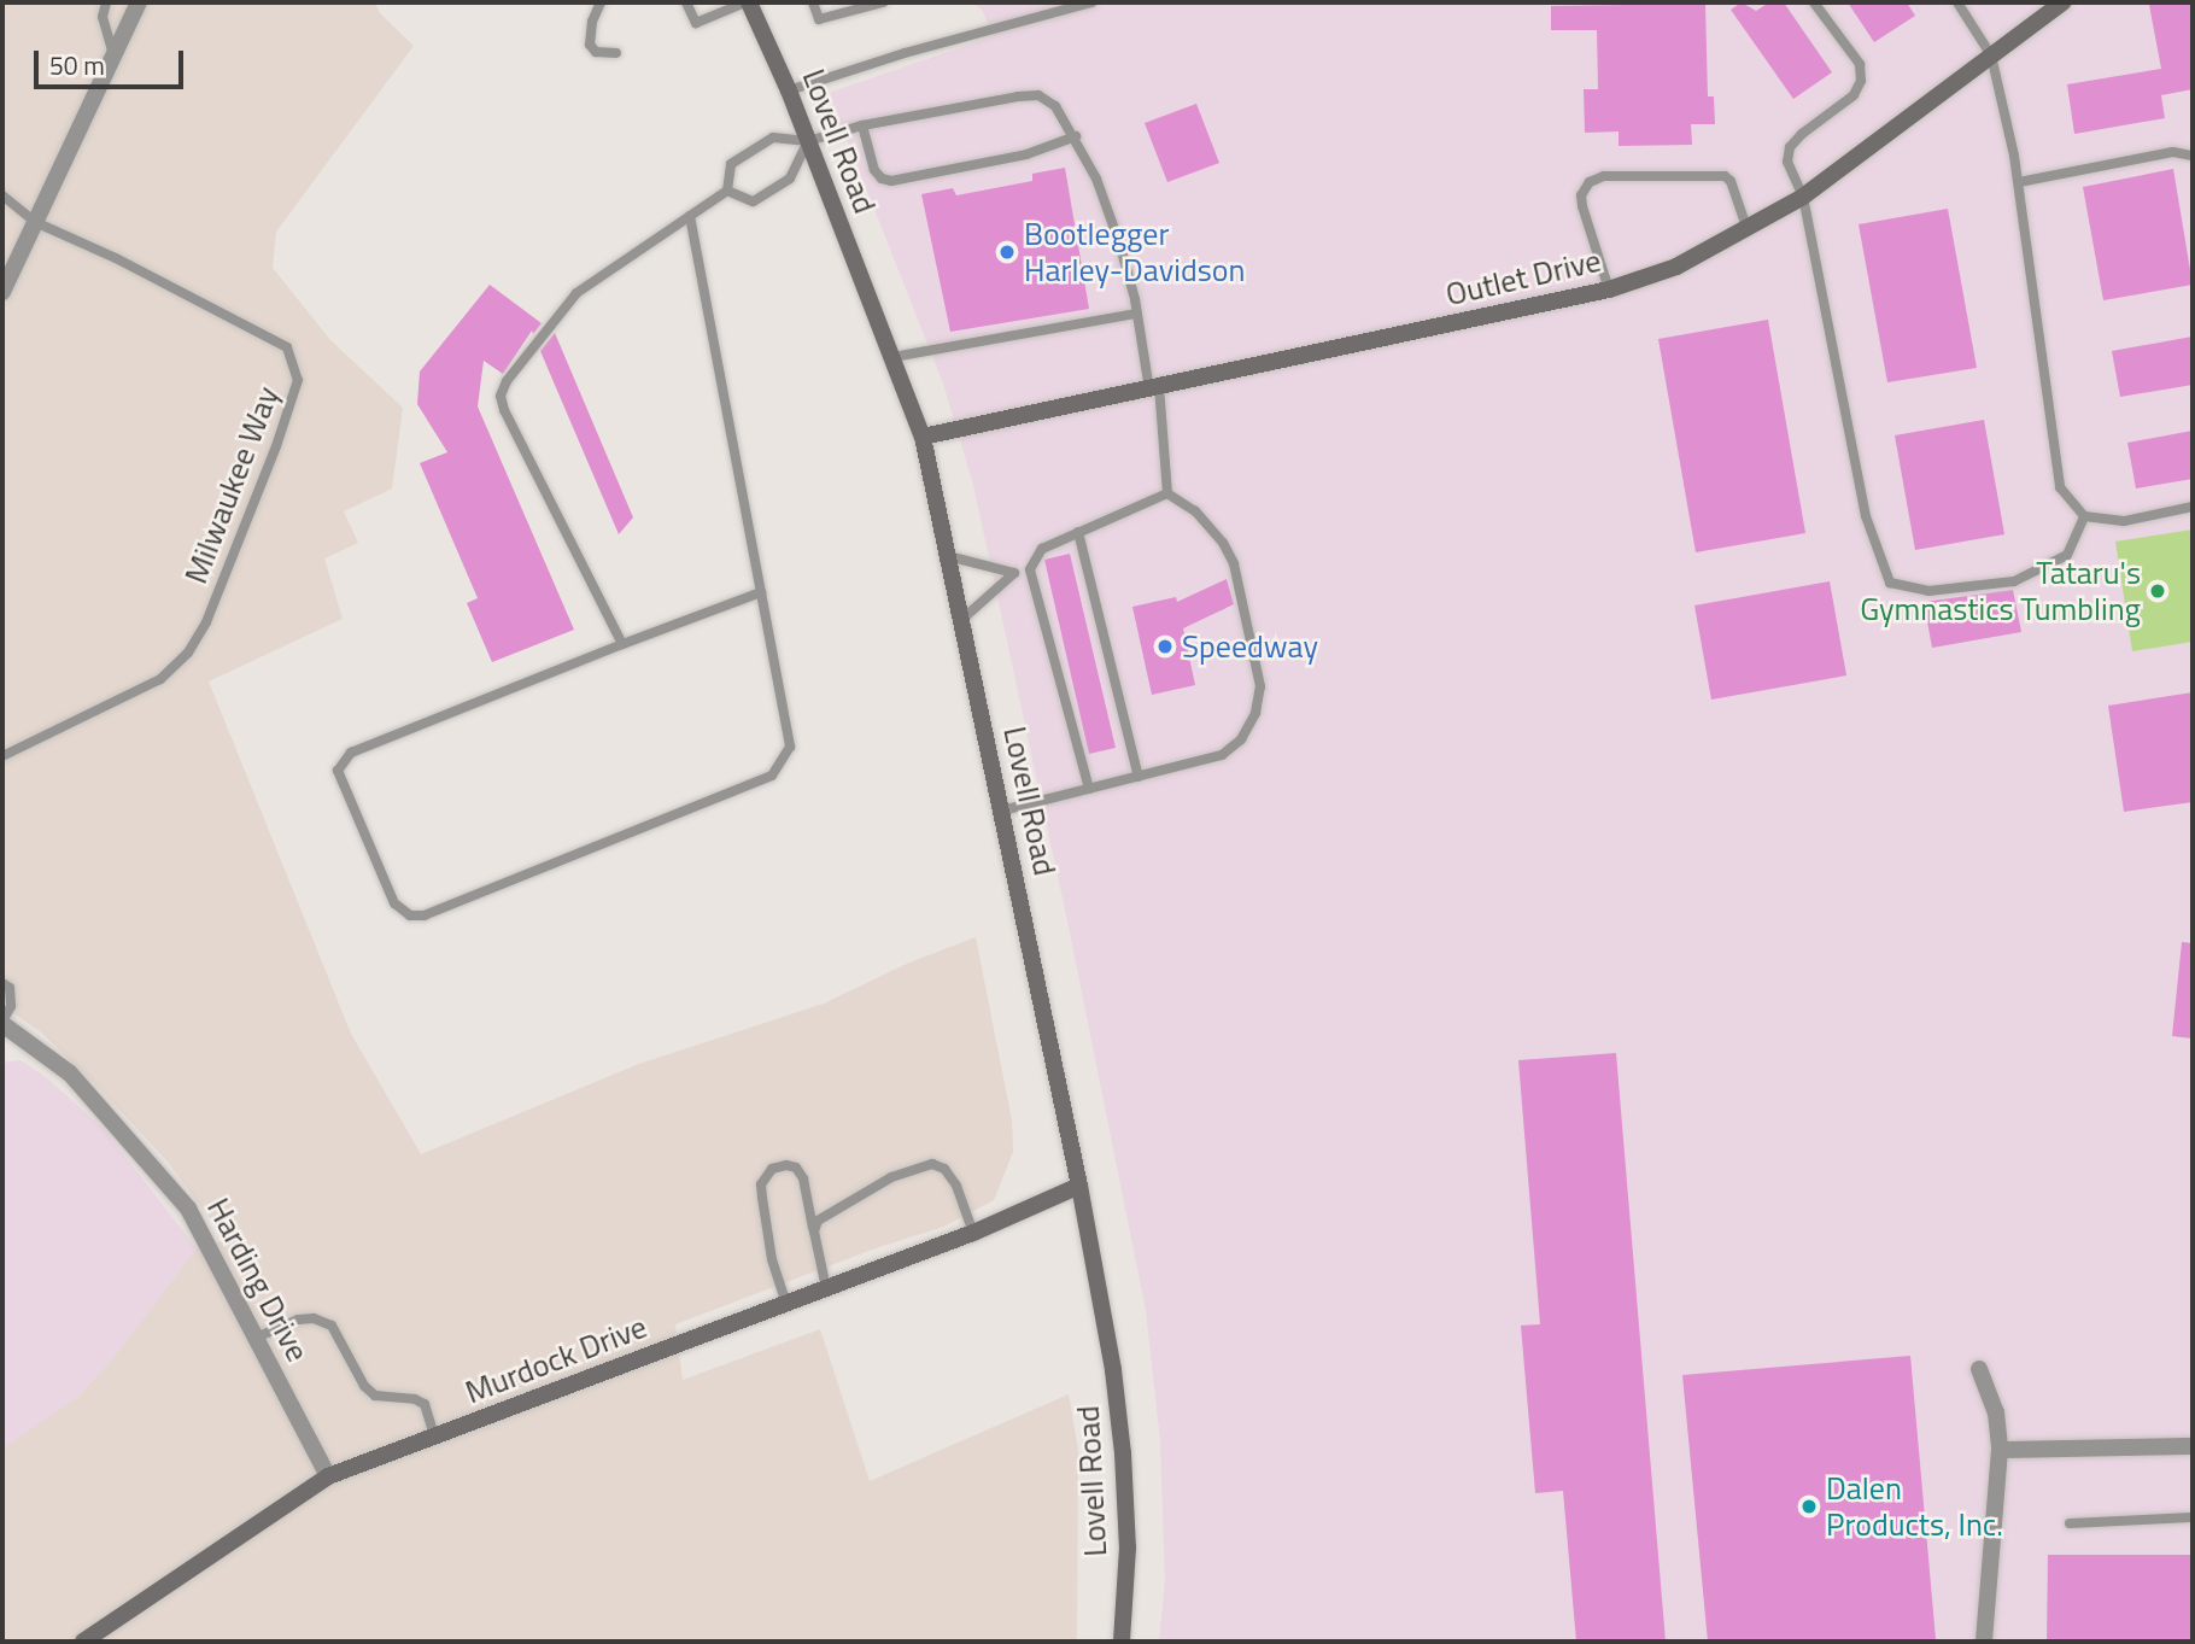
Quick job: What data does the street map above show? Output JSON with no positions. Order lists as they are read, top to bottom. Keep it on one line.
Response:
{"streets":{"main road":["Lovell Road","Outlet Drive","Murdock Drive"],"street":["Harding Drive"],"lane":["Milwaukee Way"]},"crossings":[["Lovell Road","Outlet Drive"],["Lovell Road","Murdock Drive"],["Harding Drive","Murdock Drive"]],"places":["Bootlegger Harley-Davidson","Tataru's Gymnastics Tumbling","Speedway","Dalen Products, Inc."],"scale_bar":"50 m"}
